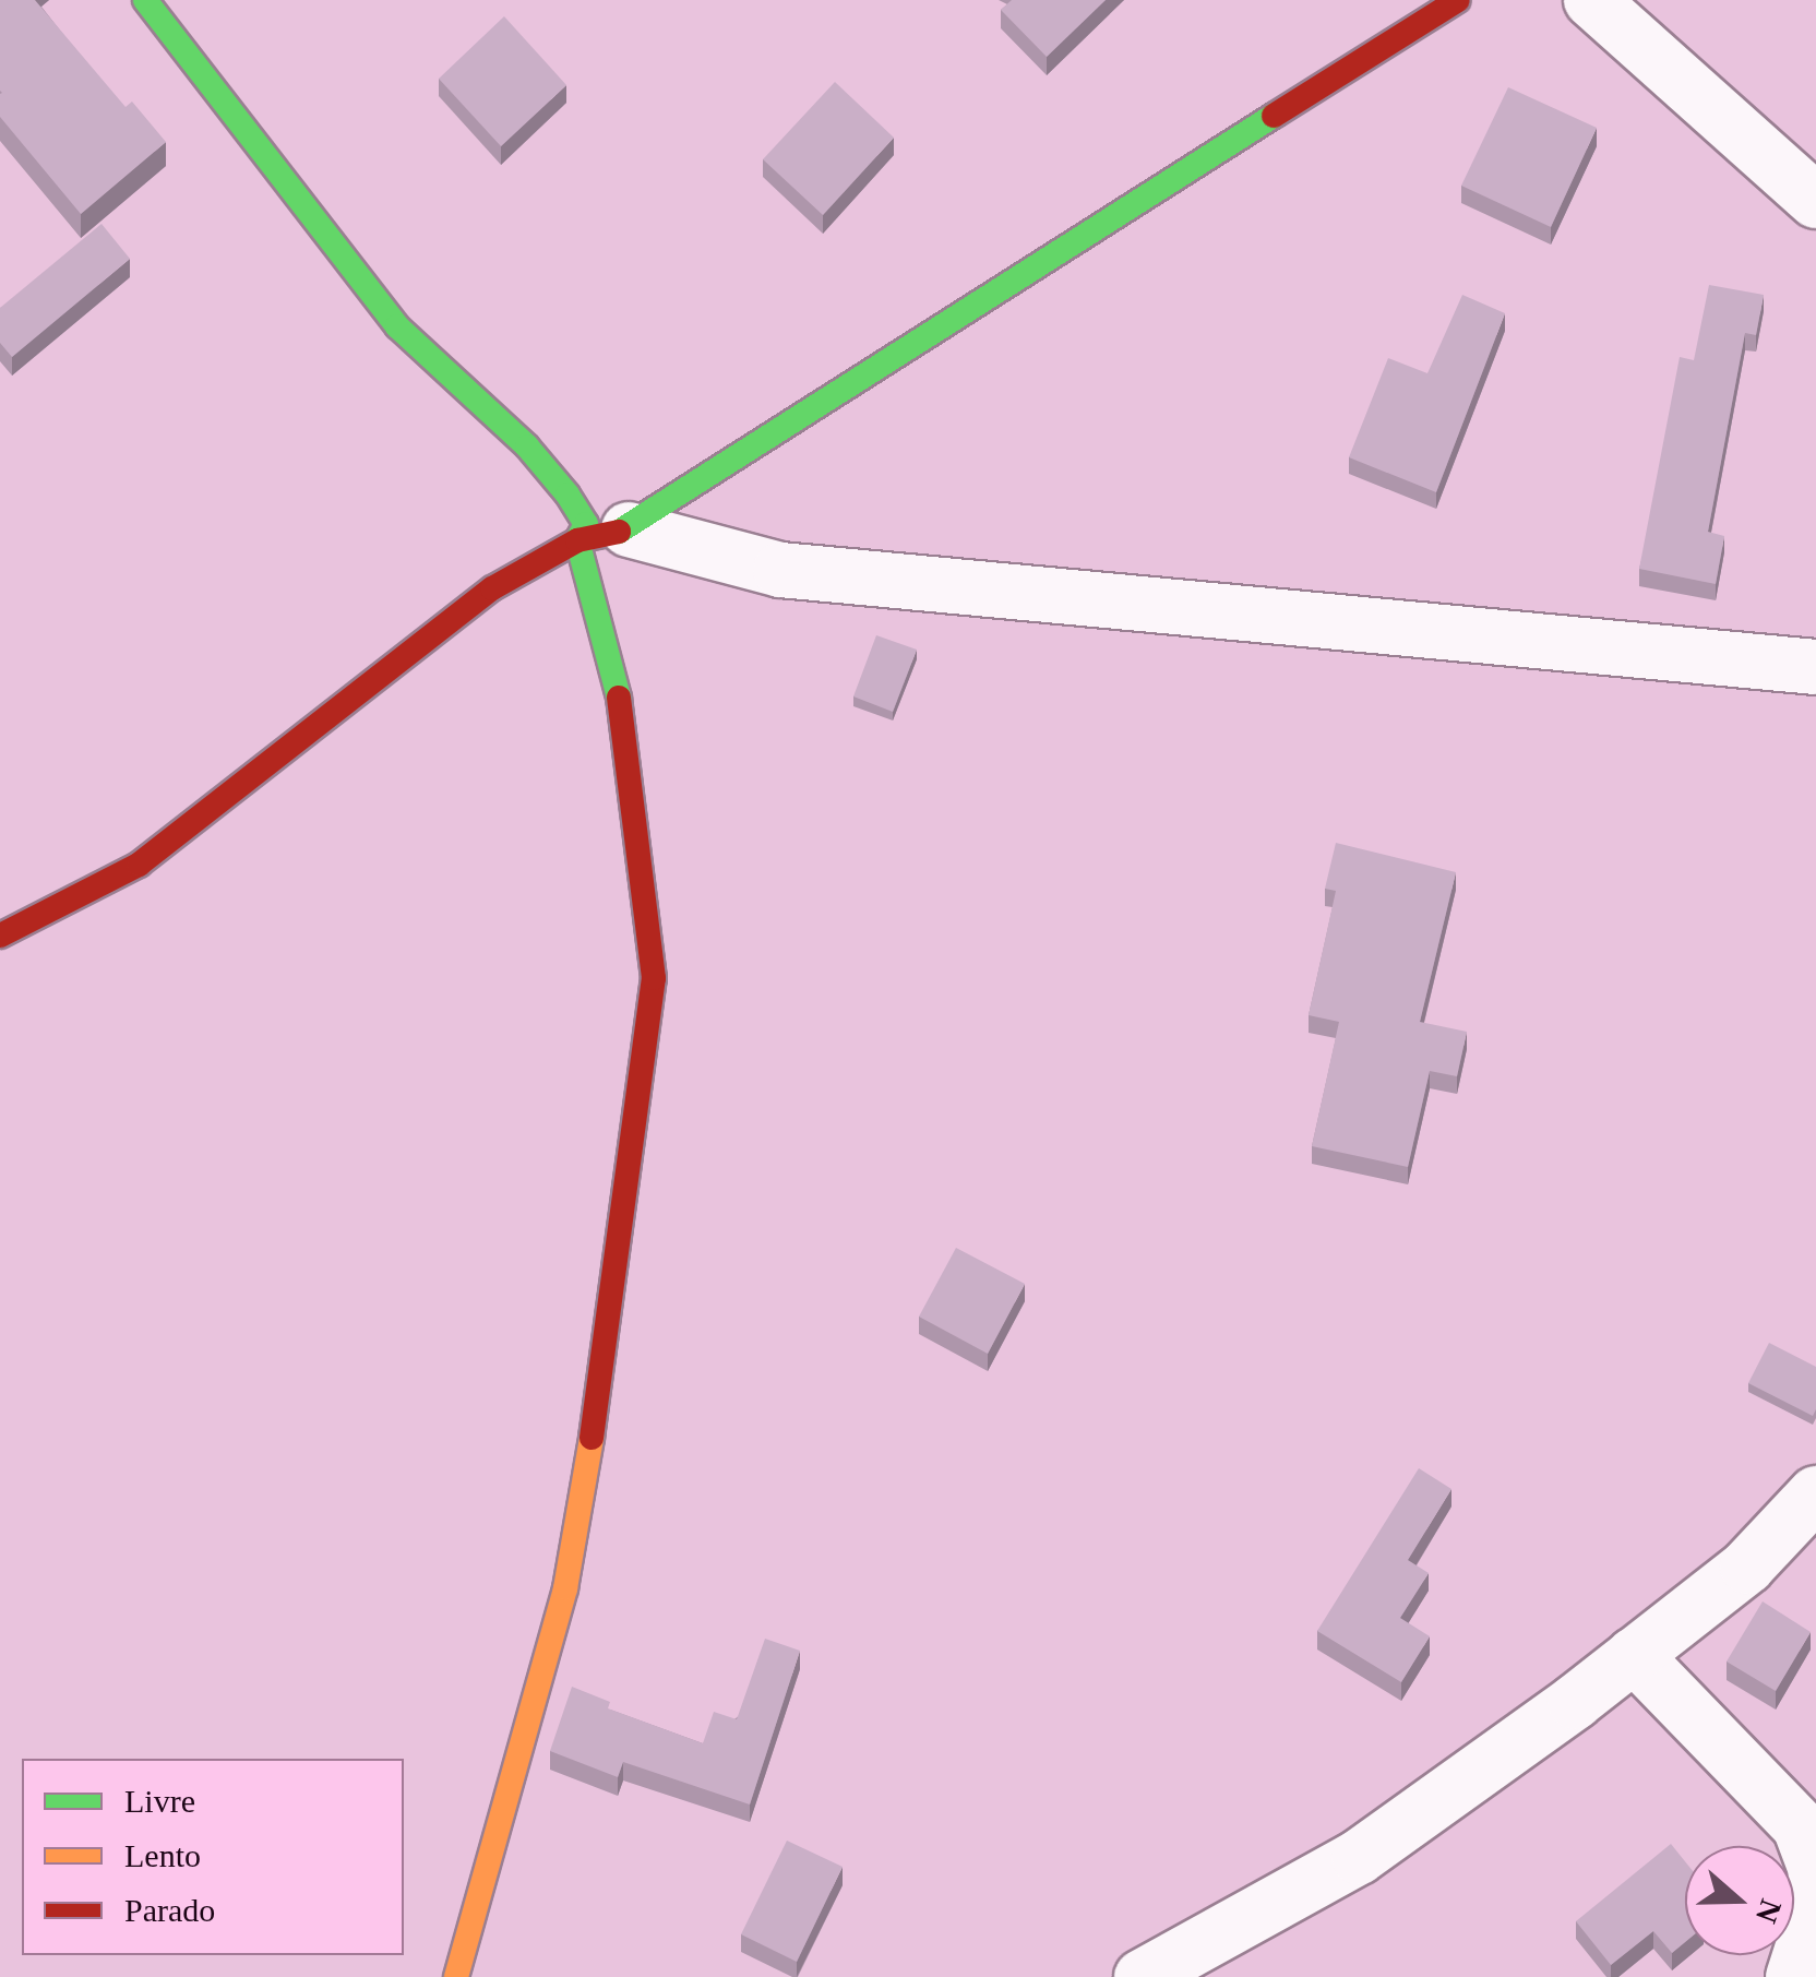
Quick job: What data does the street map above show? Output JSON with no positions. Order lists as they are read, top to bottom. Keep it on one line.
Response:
{"legend":["Livre","Lento","Parado"],"north":"right"}
